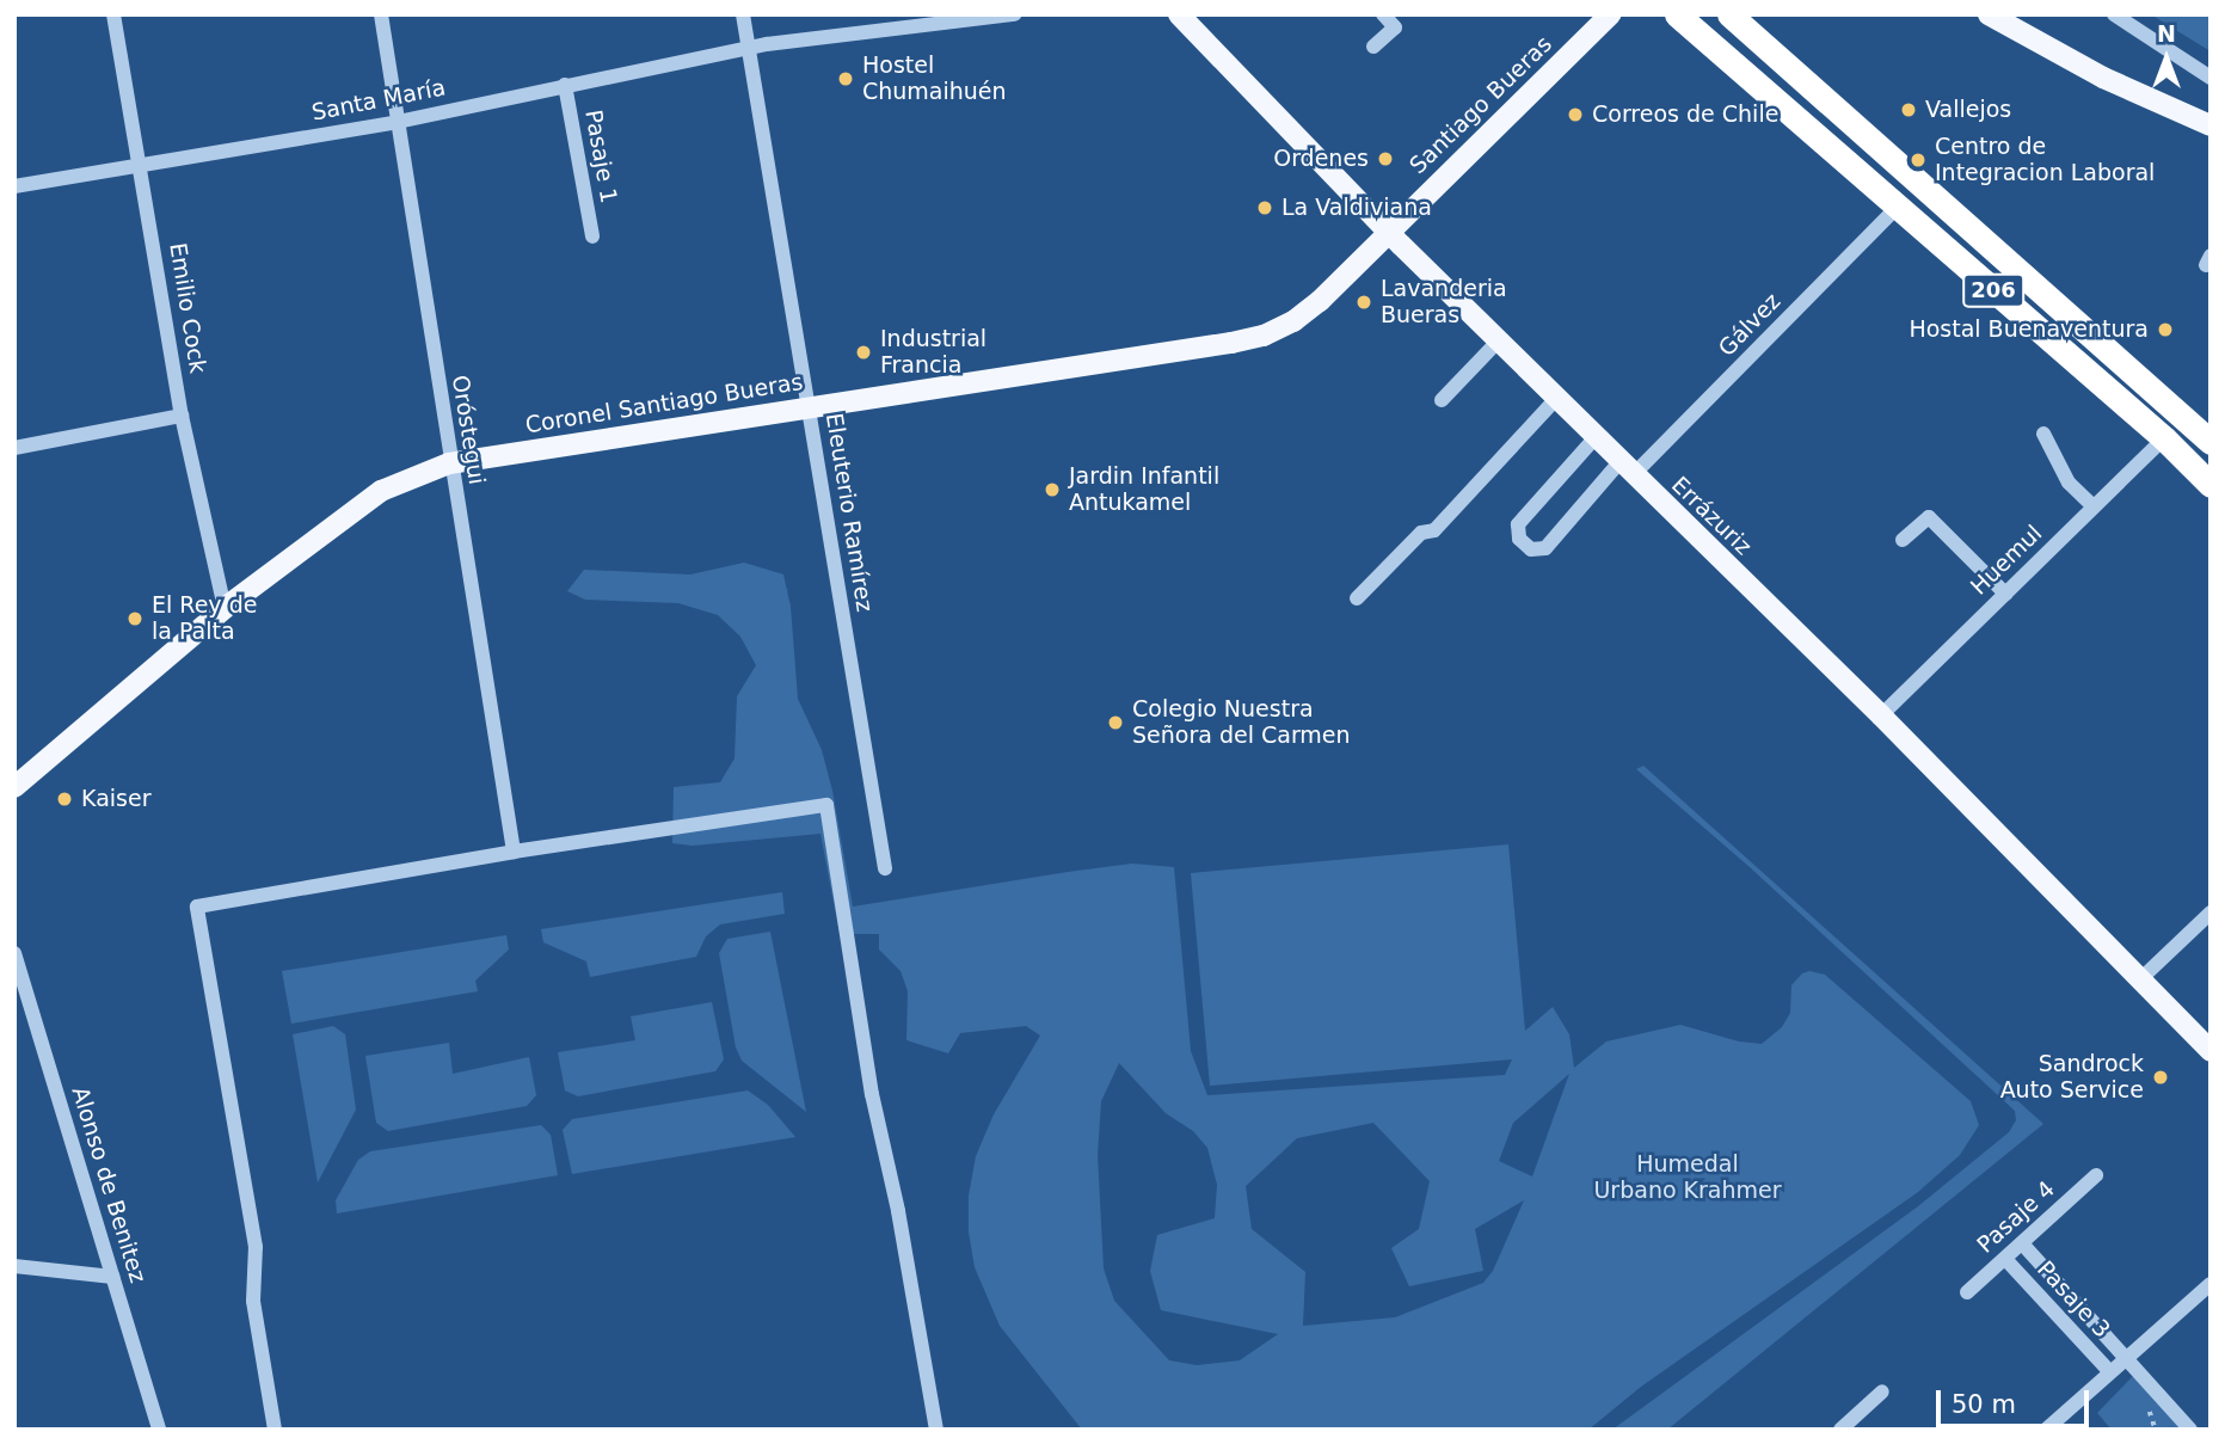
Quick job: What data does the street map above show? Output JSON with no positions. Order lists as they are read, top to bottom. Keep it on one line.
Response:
{"streets":{"highway":["206"],"main road":["Santiago Bueras","Coronel Santiago Bueras","Errázuriz"],"street":["Santa María","Pasaje 1","Emilio Cock","Gálvez","Oróstegui","Eleuterio Ramírez","Huemul","Alonso de Benitez","Pasaje 4","Pasaje 3"]},"crossings":[["Santa María","Pasaje 1"],["Santa María","Emilio Cock"],["Santa María","Oróstegui"],["Santa María","Eleuterio Ramírez"],["Santiago Bueras","Coronel Santiago Bueras"],["Santiago Bueras","Errázuriz"],["206","Gálvez"],["206","Huemul"],["Emilio Cock","Coronel Santiago Bueras"],["Gálvez","Errázuriz"],["Coronel Santiago Bueras","Oróstegui"],["Coronel Santiago Bueras","Eleuterio Ramírez"],["Coronel Santiago Bueras","Errázuriz"],["Errázuriz","Huemul"],["Pasaje 4","Pasaje 3"]],"parks":["Humedal Urbano Krahmer"],"places":["Hostel Chumaihuén","Vallejos","Correos de Chile","Ordenes","Centro de Integracion Laboral","La Valdiviana","Lavanderia Bueras","Hostal Buenaventura","Industrial Francia","Jardin Infantil Antukamel","El Rey de la Palta","Colegio Nuestra Señora del Carmen","Kaiser","Sandrock Auto Service"],"scale_bar":"50 m","north":"top"}
